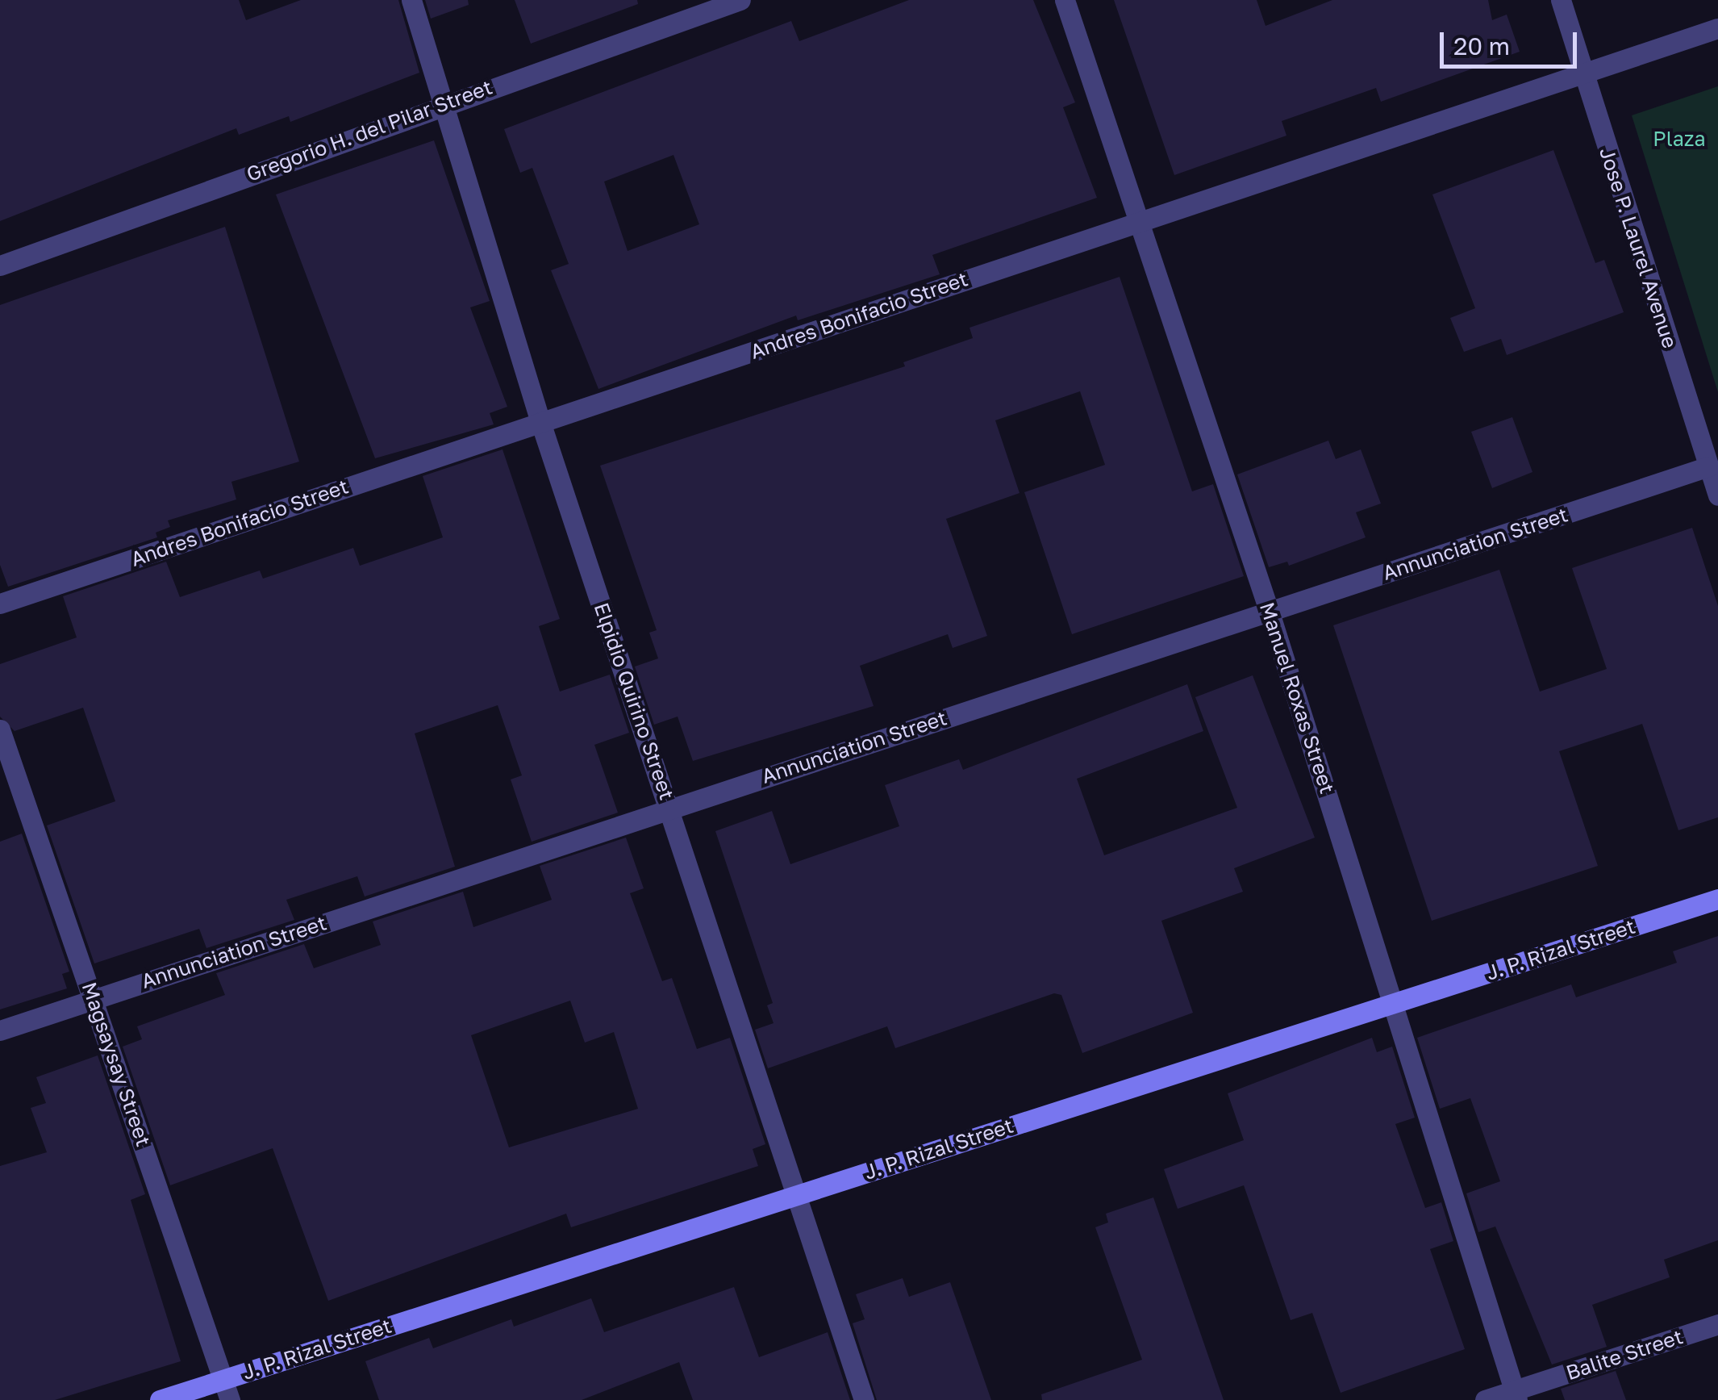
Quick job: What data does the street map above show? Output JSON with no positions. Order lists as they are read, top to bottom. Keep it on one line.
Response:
{"streets":{"main road":["J. P. Rizal Street"],"street":["Gregorio H. del Pilar Street","Jose P. Laurel Avenue","Andres Bonifacio Street","Annunciation Street","Manuel Roxas Street","Elpidio Quirino Street","Magsaysay Street","Balite Street"]},"crossings":[["Gregorio H. del Pilar Street","Elpidio Quirino Street"],["Jose P. Laurel Avenue","Andres Bonifacio Street"],["Jose P. Laurel Avenue","Annunciation Street"],["Andres Bonifacio Street","Manuel Roxas Street"],["Andres Bonifacio Street","Elpidio Quirino Street"],["Annunciation Street","Manuel Roxas Street"],["Annunciation Street","Elpidio Quirino Street"],["Annunciation Street","Magsaysay Street"],["Manuel Roxas Street","J. P. Rizal Street"],["Manuel Roxas Street","Balite Street"],["Elpidio Quirino Street","J. P. Rizal Street"],["J. P. Rizal Street","Magsaysay Street"]],"parks":["Plaza"],"scale_bar":"20 m"}
